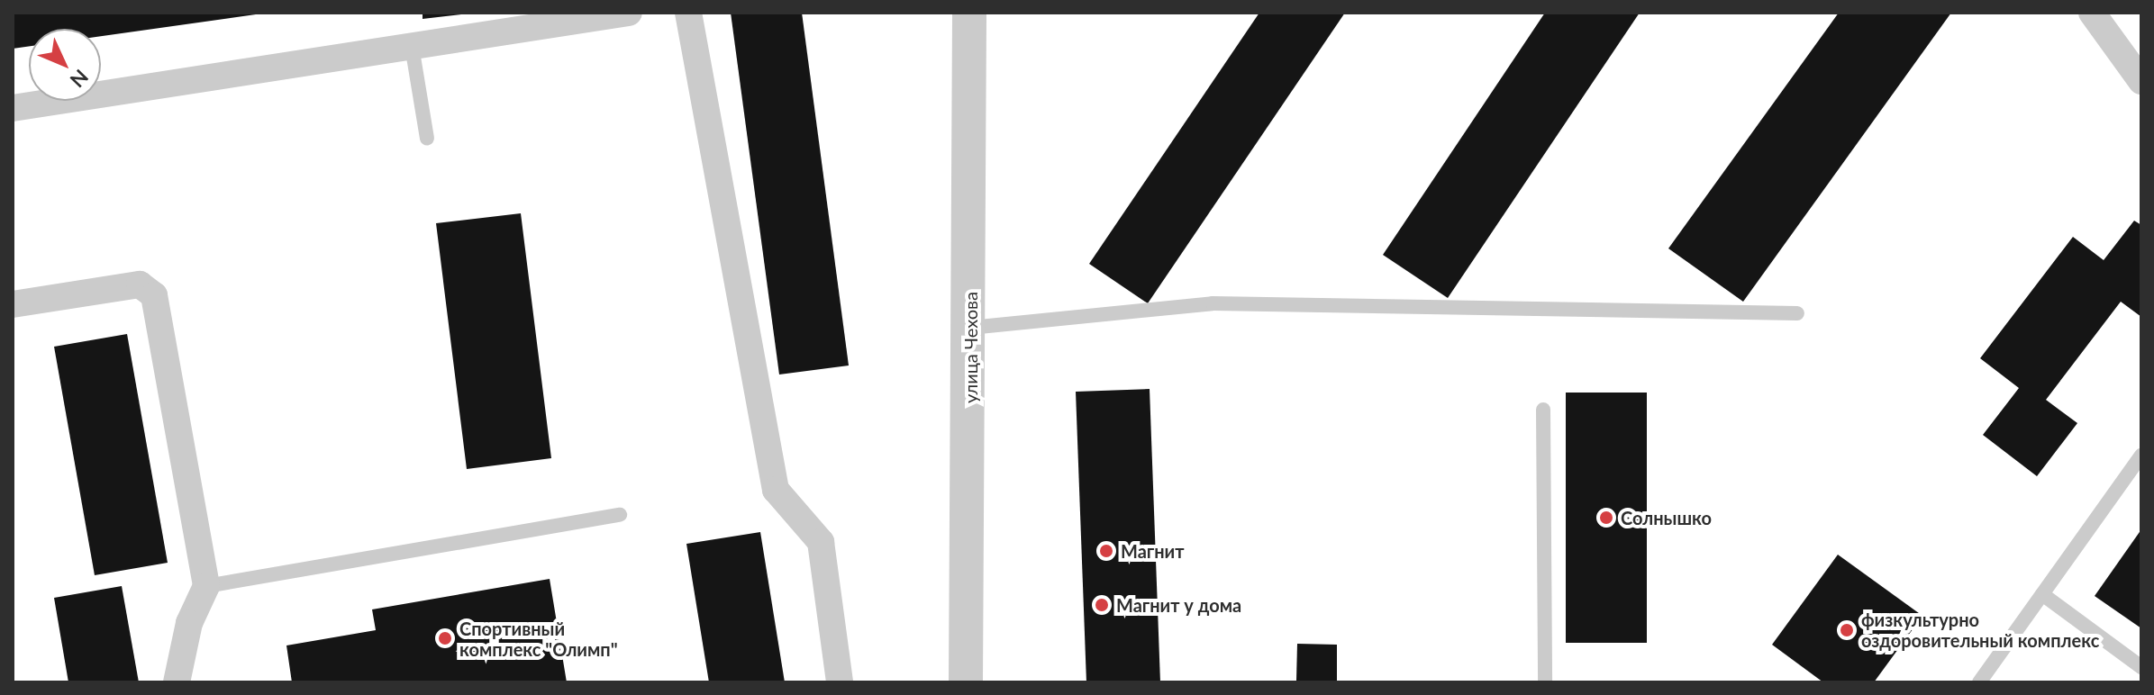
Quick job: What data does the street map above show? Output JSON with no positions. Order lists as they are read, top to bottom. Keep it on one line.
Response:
{"streets":{"street":["улица Чехова"]},"places":["Солнышко","Магнит","Магнит у дома","физкультурно оздоровительный комплекс","Спортивный комплекс \"Олимп\""],"north":"bottom right"}
